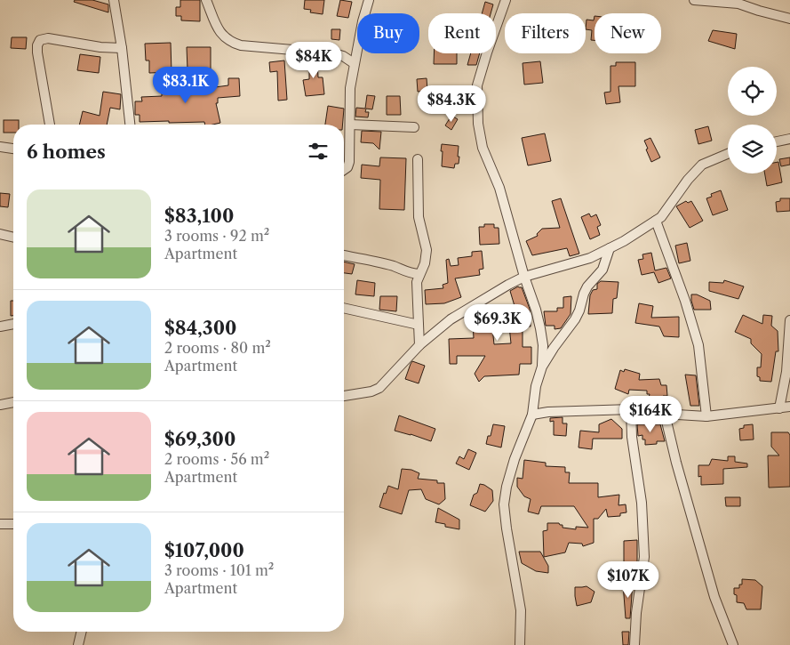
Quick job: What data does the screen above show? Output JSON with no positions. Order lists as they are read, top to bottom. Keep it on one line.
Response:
{"page":{"chip":["Buy","Rent","Filters","New"],"price":["$84K","$83.1K","$84.3K","$69.3K","$164K","$107K"],"heading":"6 homes","list":[{"name":"$83,100","note":"3 rooms · 92 m² · Apartment"},{"name":"$84,300","note":"2 rooms · 80 m² · Apartment"},{"name":"$69,300","note":"2 rooms · 56 m² · Apartment"},{"name":"$107,000","note":"3 rooms · 101 m² · Apartment"}]}}
